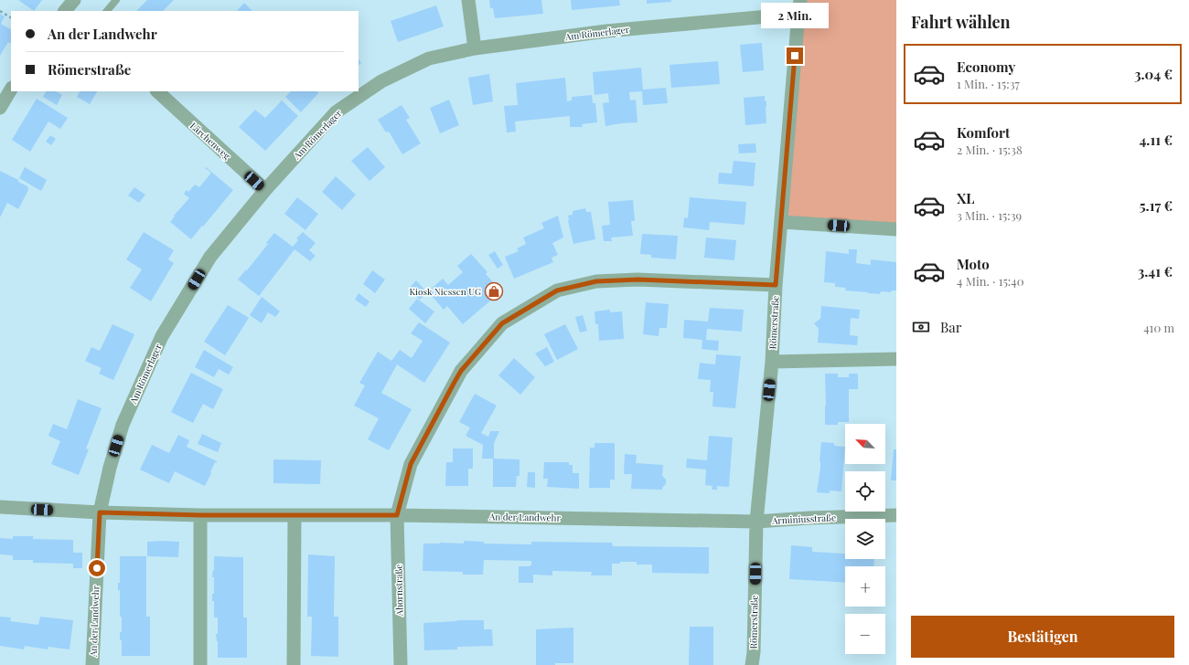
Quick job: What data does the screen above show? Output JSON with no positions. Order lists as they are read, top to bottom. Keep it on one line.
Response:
{"streets":{"street":["Am Römerlager","Lärchenweg","Römerstraße","An der Landwehr","Arminiusstraße","Ahornstraße"]},"crossings":[["Am Römerlager","Lärchenweg"],["Am Römerlager","Römerstraße"],["Am Römerlager","An der Landwehr"],["Römerstraße","An der Landwehr"],["Römerstraße","Arminiusstraße"],["Römerstraße","Ahornstraße"],["An der Landwehr","Arminiusstraße"],["An der Landwehr","Ahornstraße"]],"places":{"shop":["Kiosk Niessen UG"]},"north":"top left","page":{"heading":"Fahrt wählen","bubble":"2 Min.","banner":["An der Landwehr","Römerstraße"],"list":[{"name":"Economy","note":"1 Min. · 15:37","value":"3.04 €"},{"name":"Komfort","note":"2 Min. · 15:38","value":"4.11 €"},{"name":"XL","note":"3 Min. · 15:39","value":"5.17 €"},{"name":"Moto","note":"4 Min. · 15:40","value":"3.41 €"}],"pay":["Bar","410 m"],"map_buttons":["+","−"],"buttons":"Bestätigen"}}
